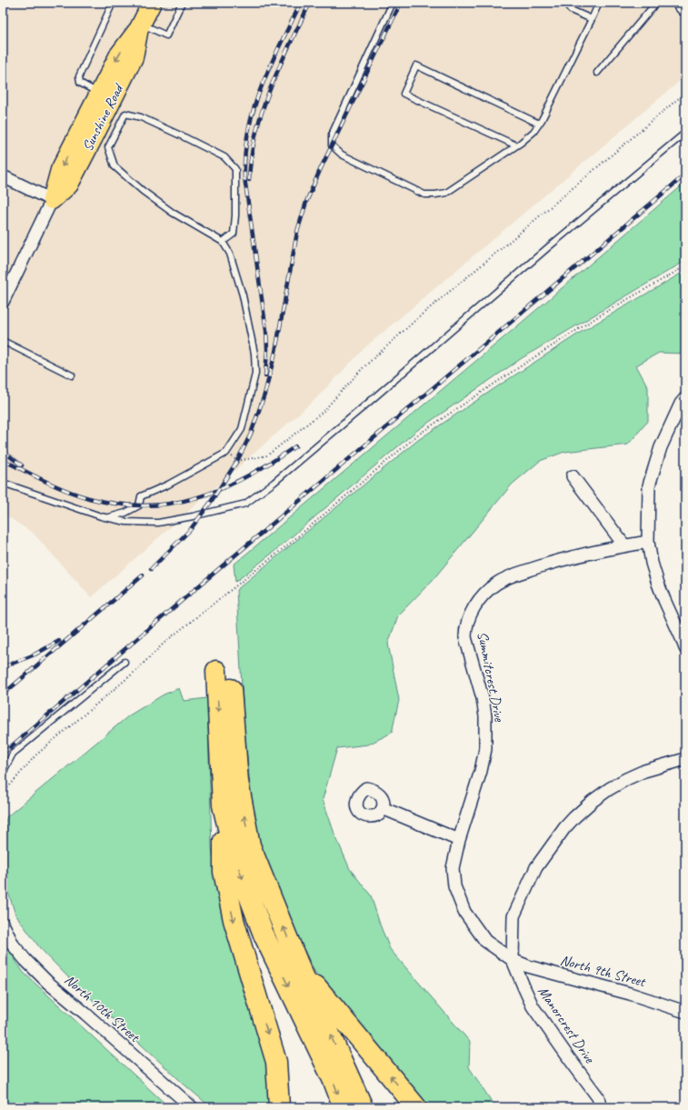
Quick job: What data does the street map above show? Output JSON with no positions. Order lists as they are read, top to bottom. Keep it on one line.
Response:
{"streets":{"main road":["Sunshine Road"],"street":["Summitcrest Drive","North 9th Street","North 10th Street","Manorcrest Drive"]},"crossings":[["Summitcrest Drive","North 9th Street"],["Summitcrest Drive","Manorcrest Drive"],["North 9th Street","Manorcrest Drive"]]}
